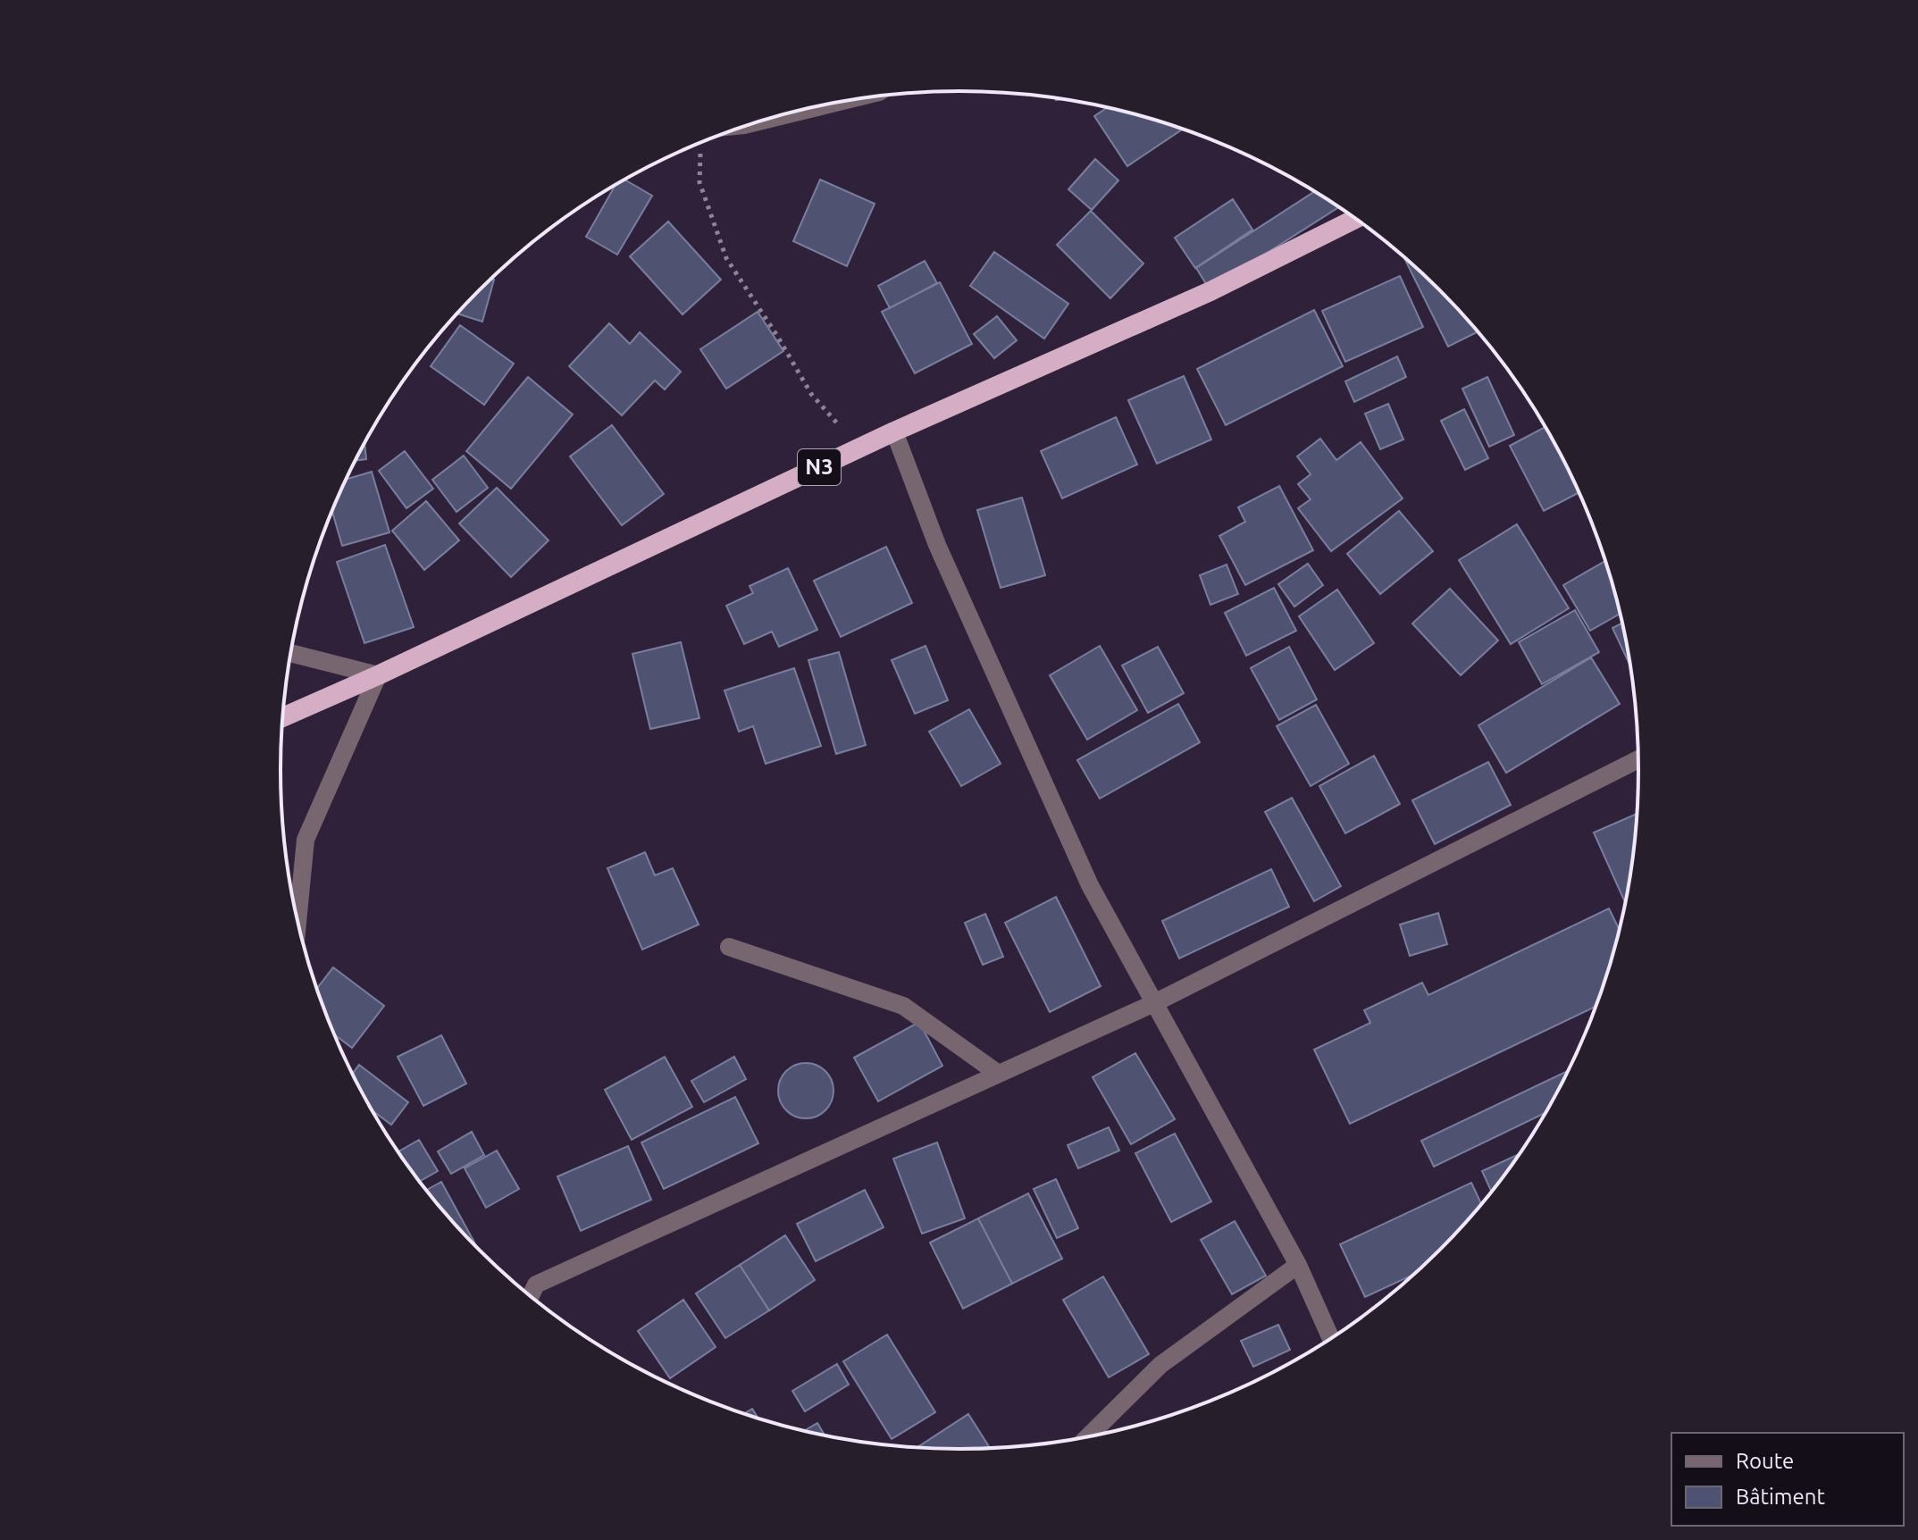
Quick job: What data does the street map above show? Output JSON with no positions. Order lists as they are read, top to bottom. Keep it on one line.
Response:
{"streets":{"highway":["N3"]},"legend":["Route","Bâtiment"]}
